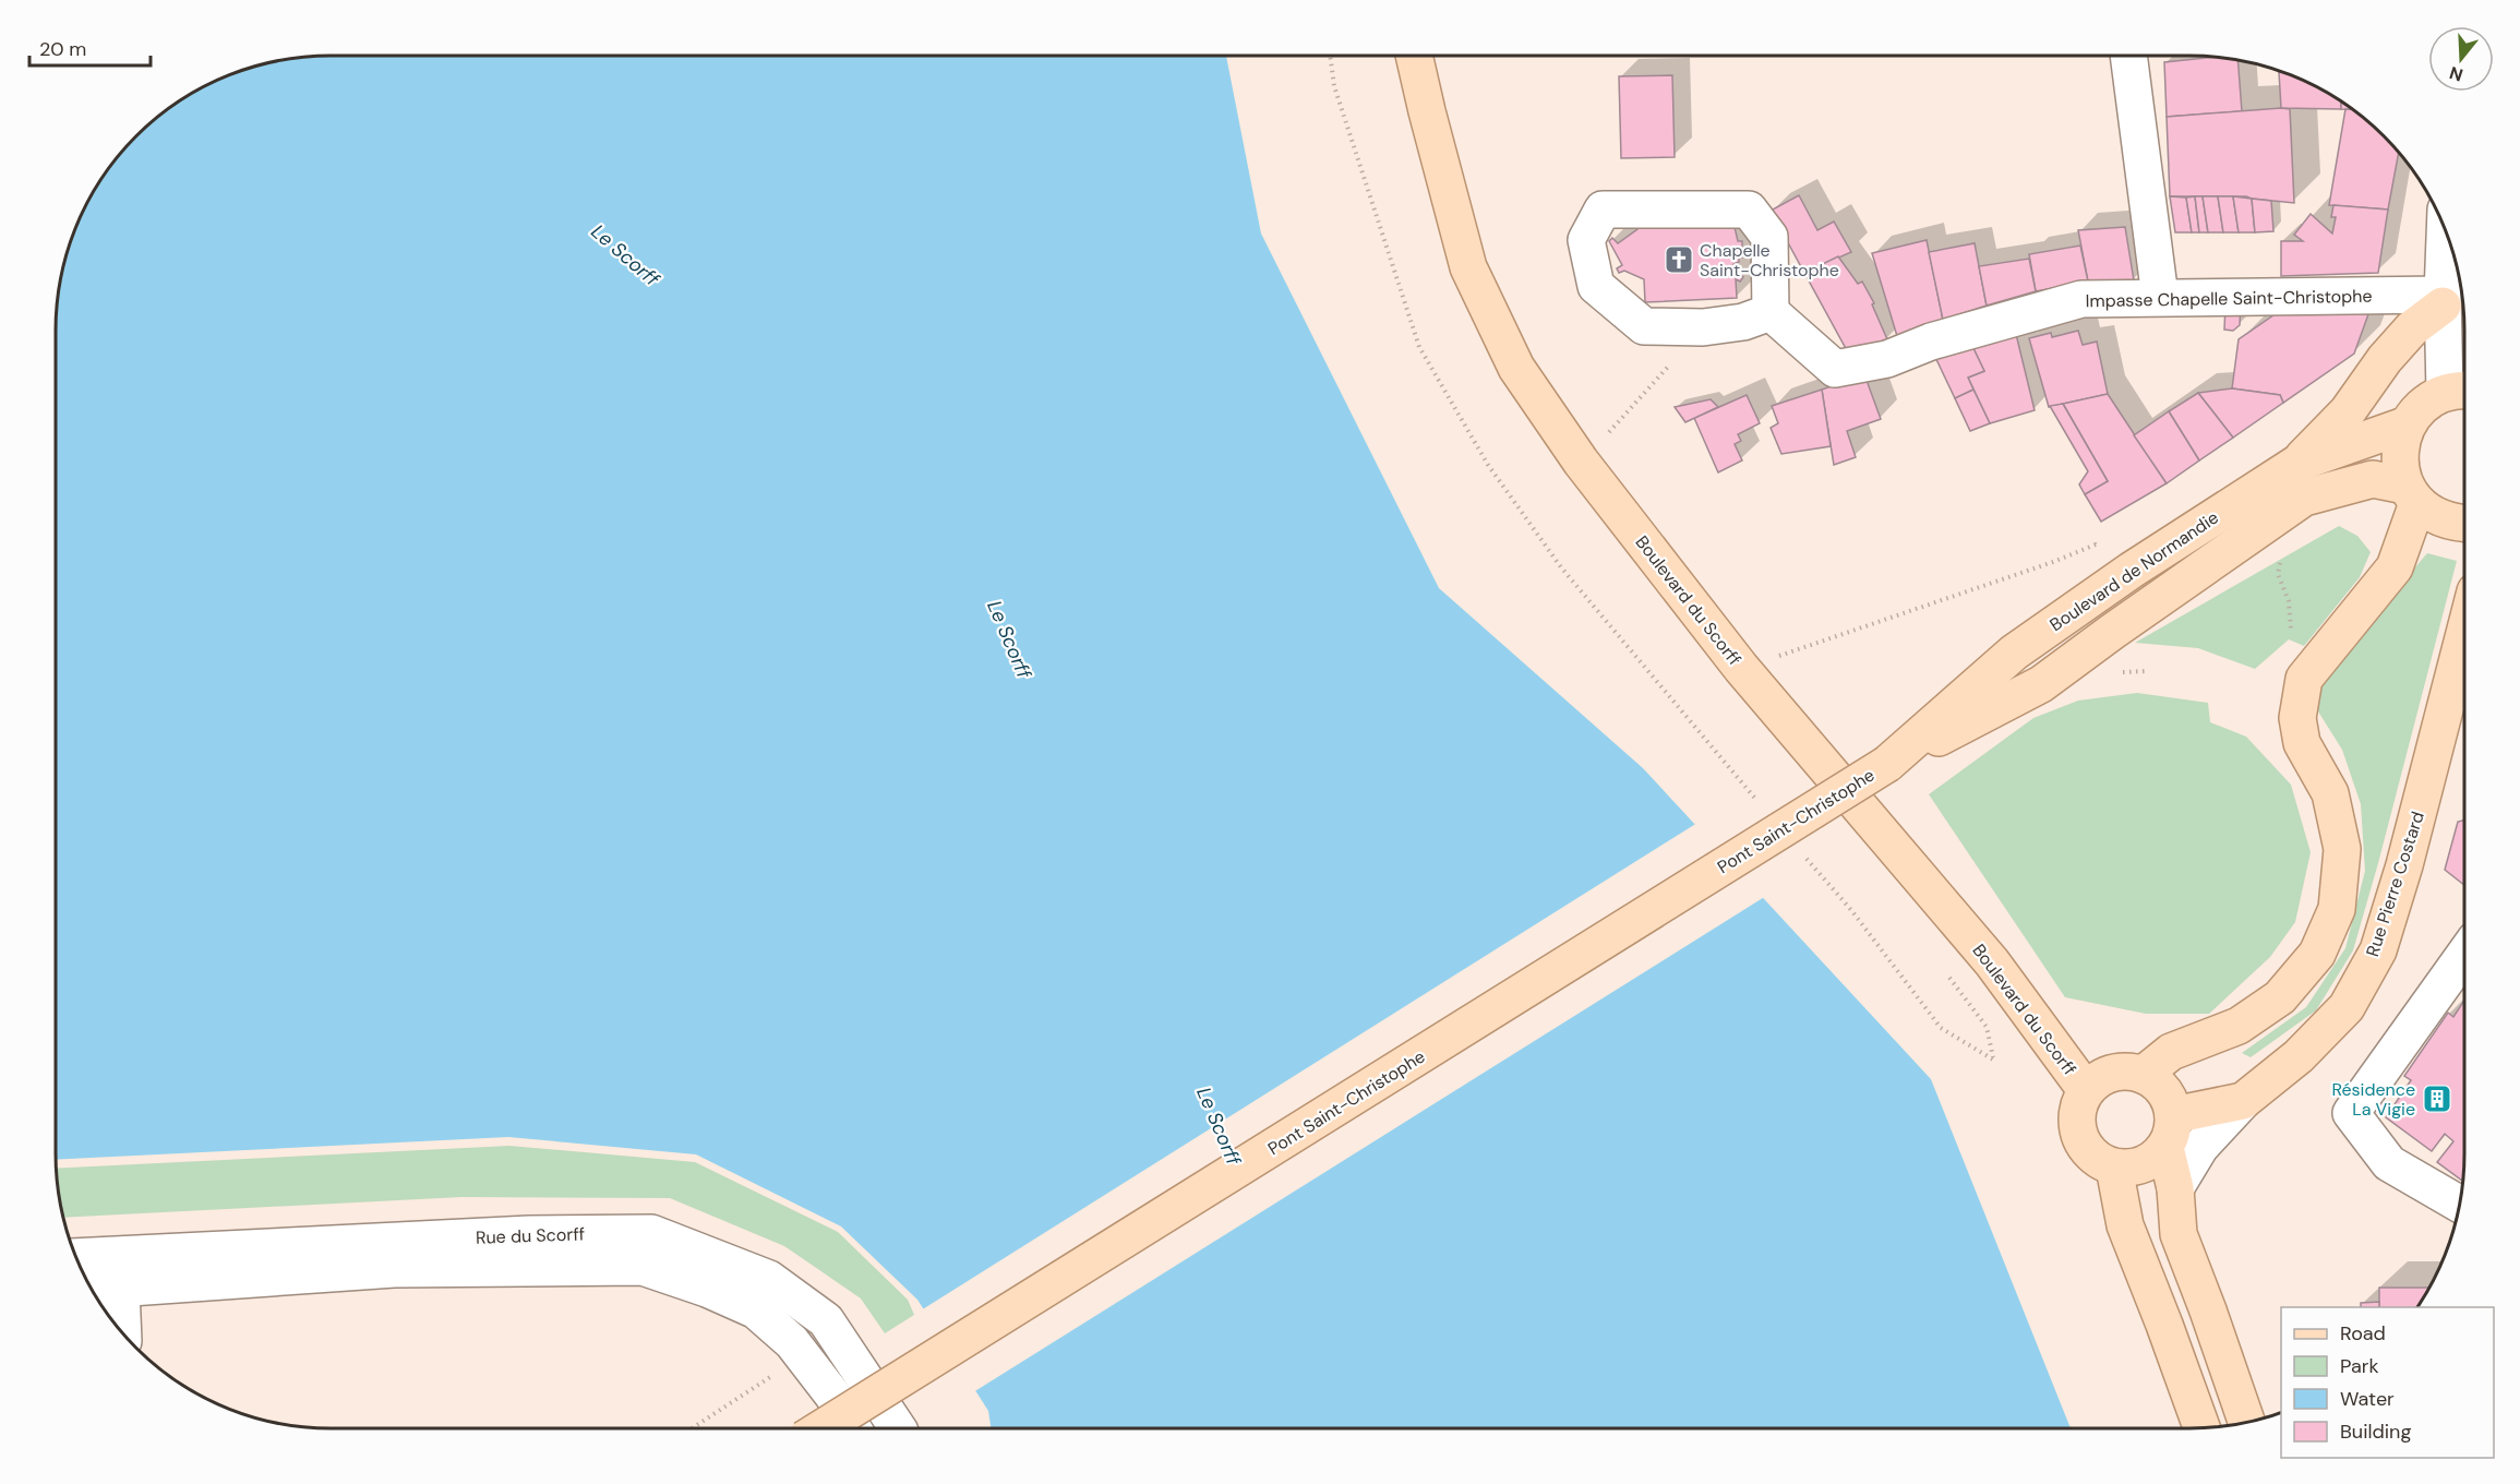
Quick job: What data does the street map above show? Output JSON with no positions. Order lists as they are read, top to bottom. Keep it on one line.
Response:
{"streets":{"main road":["Boulevard de Normandie","Boulevard du Scorff","Pont Saint-Christophe","Rue Pierre Costard"],"street":["Impasse Chapelle Saint-Christophe","Rue du Scorff"]},"crossings":[["Boulevard de Normandie","Pont Saint-Christophe"],["Boulevard du Scorff","Rue Pierre Costard"]],"water":["Le Scorff"],"places":{"church":["Chapelle Saint-Christophe"],"building":["Résidence La Vigie"]},"legend":["Road","Park","Water","Building"],"scale_bar":"20 m","north":"bottom"}
